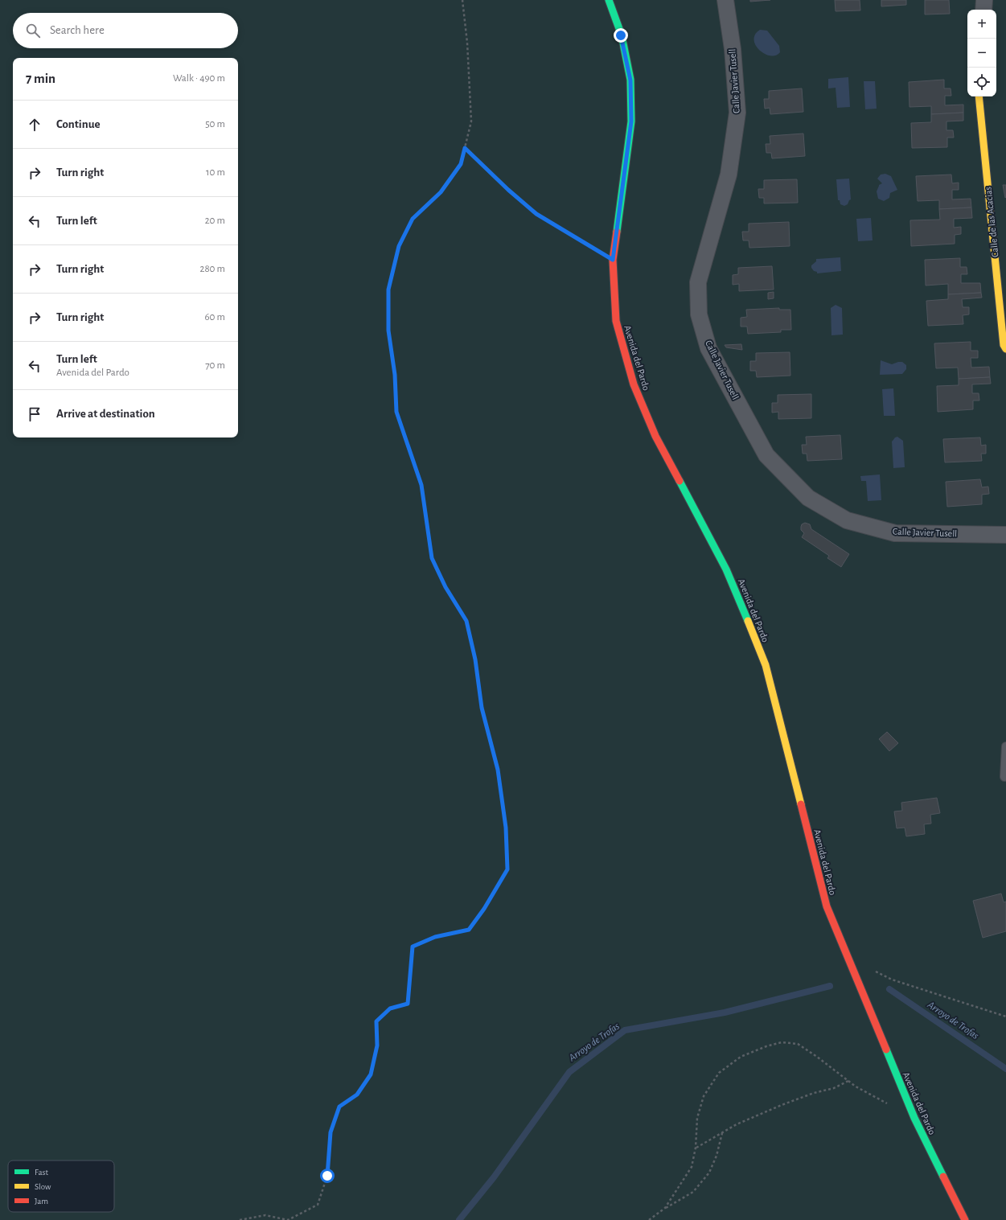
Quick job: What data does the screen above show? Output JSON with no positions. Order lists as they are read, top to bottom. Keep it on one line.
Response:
{"streets":{"street":["Calle Javier Tusell","Calle de las Acacias","Avenida del Pardo"]},"water":["Arroyo de Trofas"],"legend":["Fast","Slow","Jam"],"page":{"map_buttons":["+","−"],"search":"Search here","heading":["7 min","Walk · 490 m"],"list":[["Continue","50 m"],["Turn right","10 m"],["Turn left","20 m"],["Turn right","280 m"],["Turn right","60 m"],["Turn left","Avenida del Pardo","70 m"],"Arrive at destination"]}}
